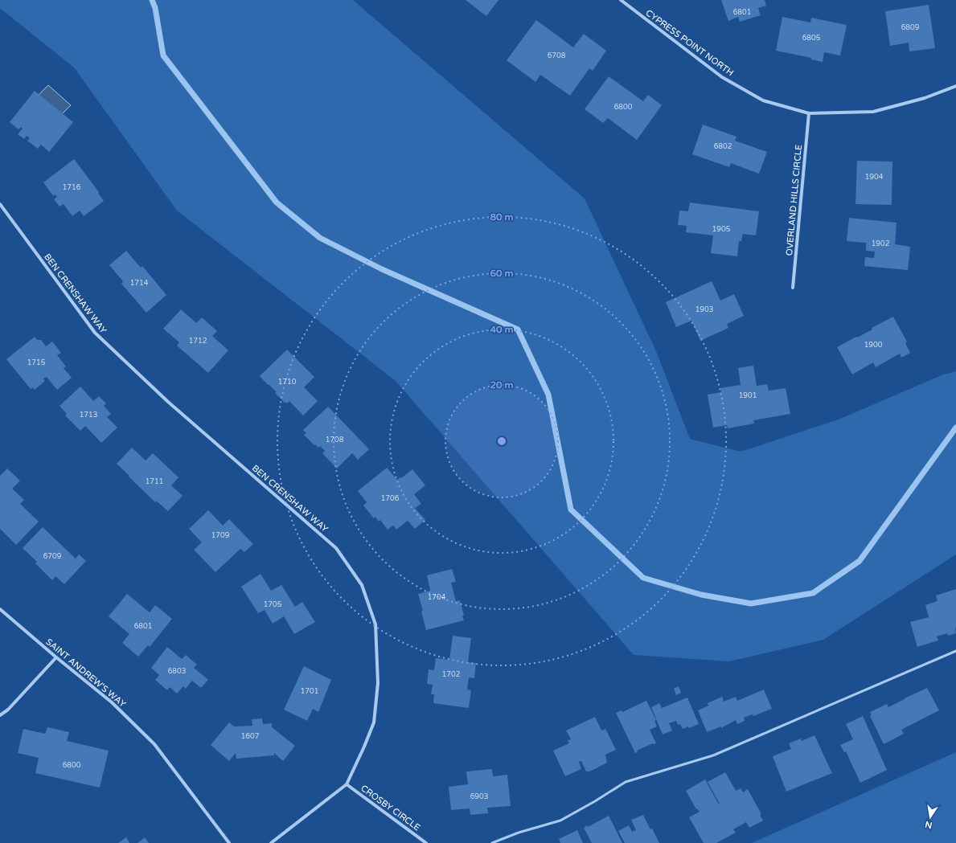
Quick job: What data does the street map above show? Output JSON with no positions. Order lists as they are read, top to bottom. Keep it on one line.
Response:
{"streets":{"street":["CYPRESS POINT NORTH","OVERLAND HILLS CIRCLE","BEN CRENSHAW WAY","SAINT ANDREW'S WAY","CROSBY CIRCLE"]},"crossings":[["CYPRESS POINT NORTH","OVERLAND HILLS CIRCLE"],["BEN CRENSHAW WAY","CROSBY CIRCLE"]],"house_numbers":["6801","6809","6805","6708","6800","6802","1904","1716","1905","1902","1714","1903","1712","1900","1715","1710","1901","1713","1708","1711","1706","1709","6709","1704","1705","6801","6803","1702","1701","1607","6800","6903"],"north":"bottom","rings":["80 m","60 m","40 m","20 m"]}
